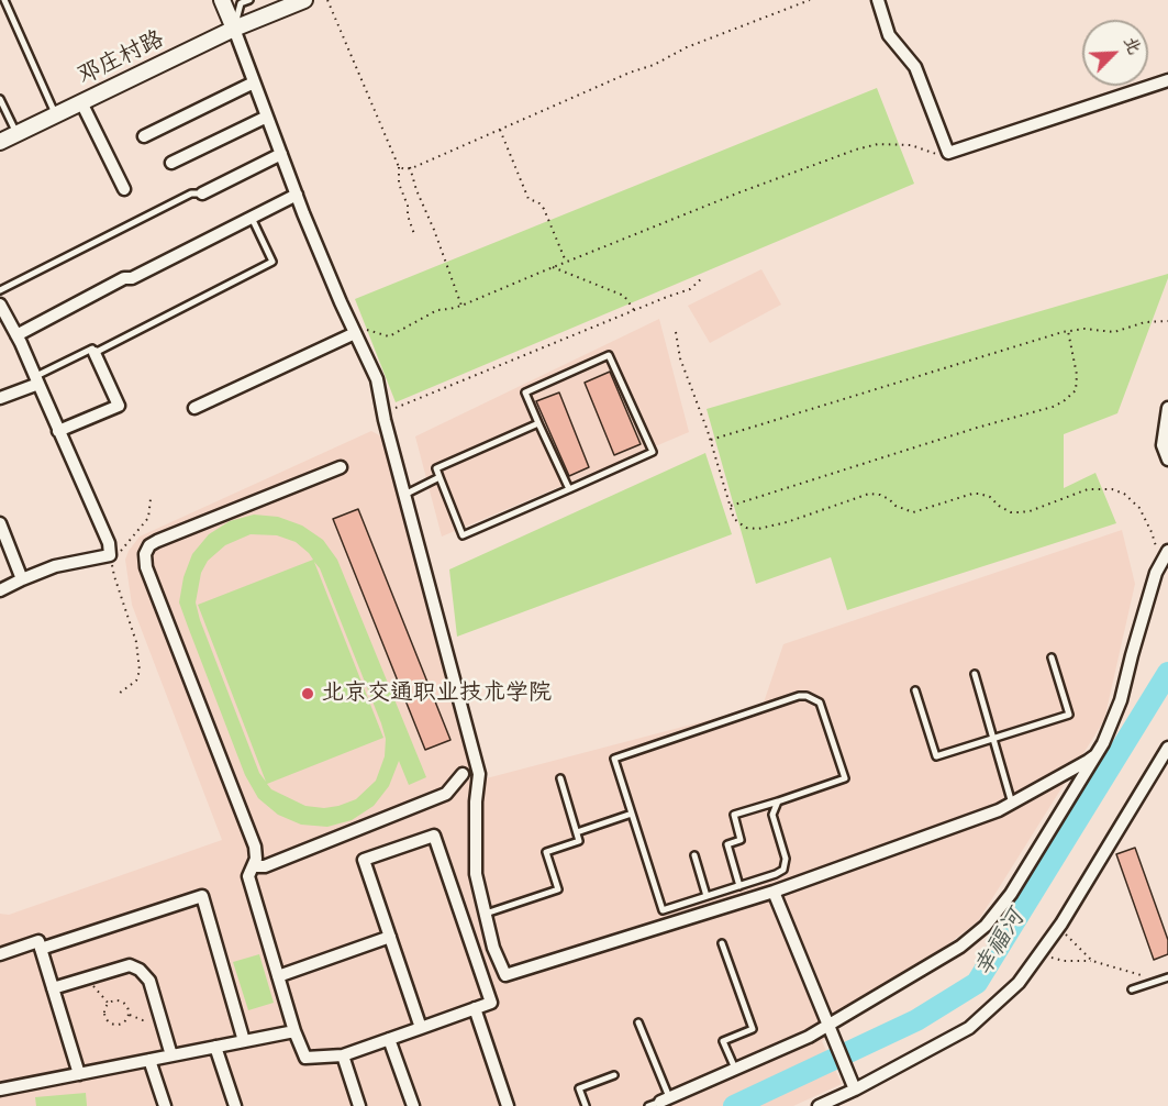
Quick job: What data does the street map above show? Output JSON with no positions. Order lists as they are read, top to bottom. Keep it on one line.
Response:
{"streets":{"street":["邓庄村路"]},"water":["幸福河"],"places":["北京交通职业技术学院"],"north":"top right"}
